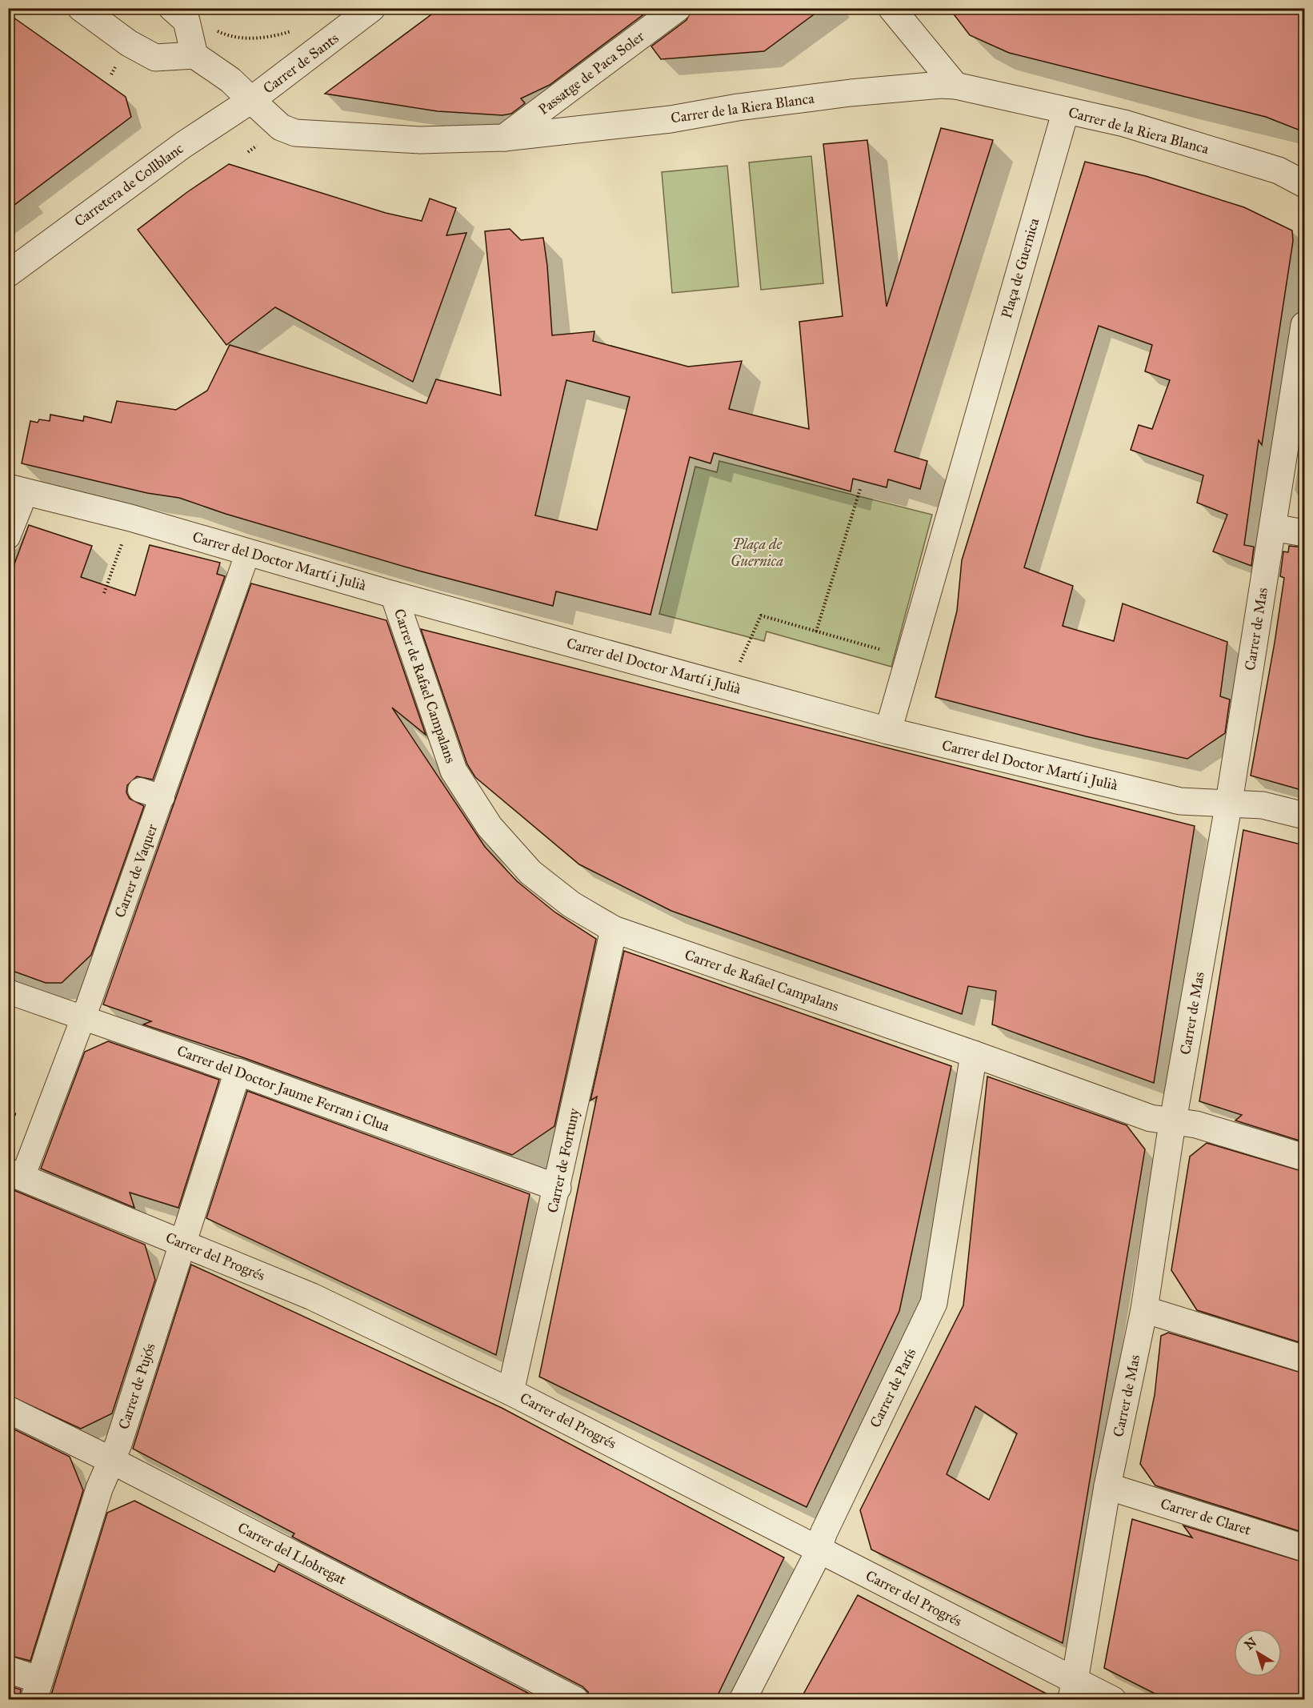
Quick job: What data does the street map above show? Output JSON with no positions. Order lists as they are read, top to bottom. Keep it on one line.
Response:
{"streets":{"street":["Carrer de Sants","Passatge de Paca Soler","Carrer de la Riera Blanca","Carretera de Collblanc","Plaça de Guernica","Carrer del Doctor Martí i Julià","Carrer de Mas","Carrer de Rafael Campalans","Carrer de Vaquer","Carrer del Doctor Jaume Ferran i Clua","Carrer de Fortuny","Carrer del Progrés","Carrer de Pujós","Carrer de París","Carrer de Claret","Carrer del Llobregat"]},"crossings":[["Carrer de Sants","Carrer de la Riera Blanca"],["Carrer de Sants","Carretera de Collblanc"],["Passatge de Paca Soler","Carrer de la Riera Blanca"],["Carrer de la Riera Blanca","Carretera de Collblanc"],["Carrer de la Riera Blanca","Plaça de Guernica"],["Plaça de Guernica","Carrer del Doctor Martí i Julià"],["Carrer del Doctor Martí i Julià","Carrer de Mas"],["Carrer del Doctor Martí i Julià","Carrer de Rafael Campalans"],["Carrer de Mas","Carrer de Rafael Campalans"],["Carrer de Mas","Carrer del Progrés"],["Carrer de Mas","Carrer de Claret"],["Carrer de Rafael Campalans","Carrer de Fortuny"],["Carrer de Rafael Campalans","Carrer de París"],["Carrer de Vaquer","Carrer del Doctor Jaume Ferran i Clua"],["Carrer de Vaquer","Carrer del Progrés"],["Carrer del Doctor Jaume Ferran i Clua","Carrer de Fortuny"],["Carrer del Doctor Jaume Ferran i Clua","Carrer de Pujós"],["Carrer de Fortuny","Carrer del Progrés"],["Carrer del Progrés","Carrer de Pujós"],["Carrer del Progrés","Carrer de París"],["Carrer de Pujós","Carrer del Llobregat"]],"parks":["Plaça de Guernica"],"north":"top left"}
